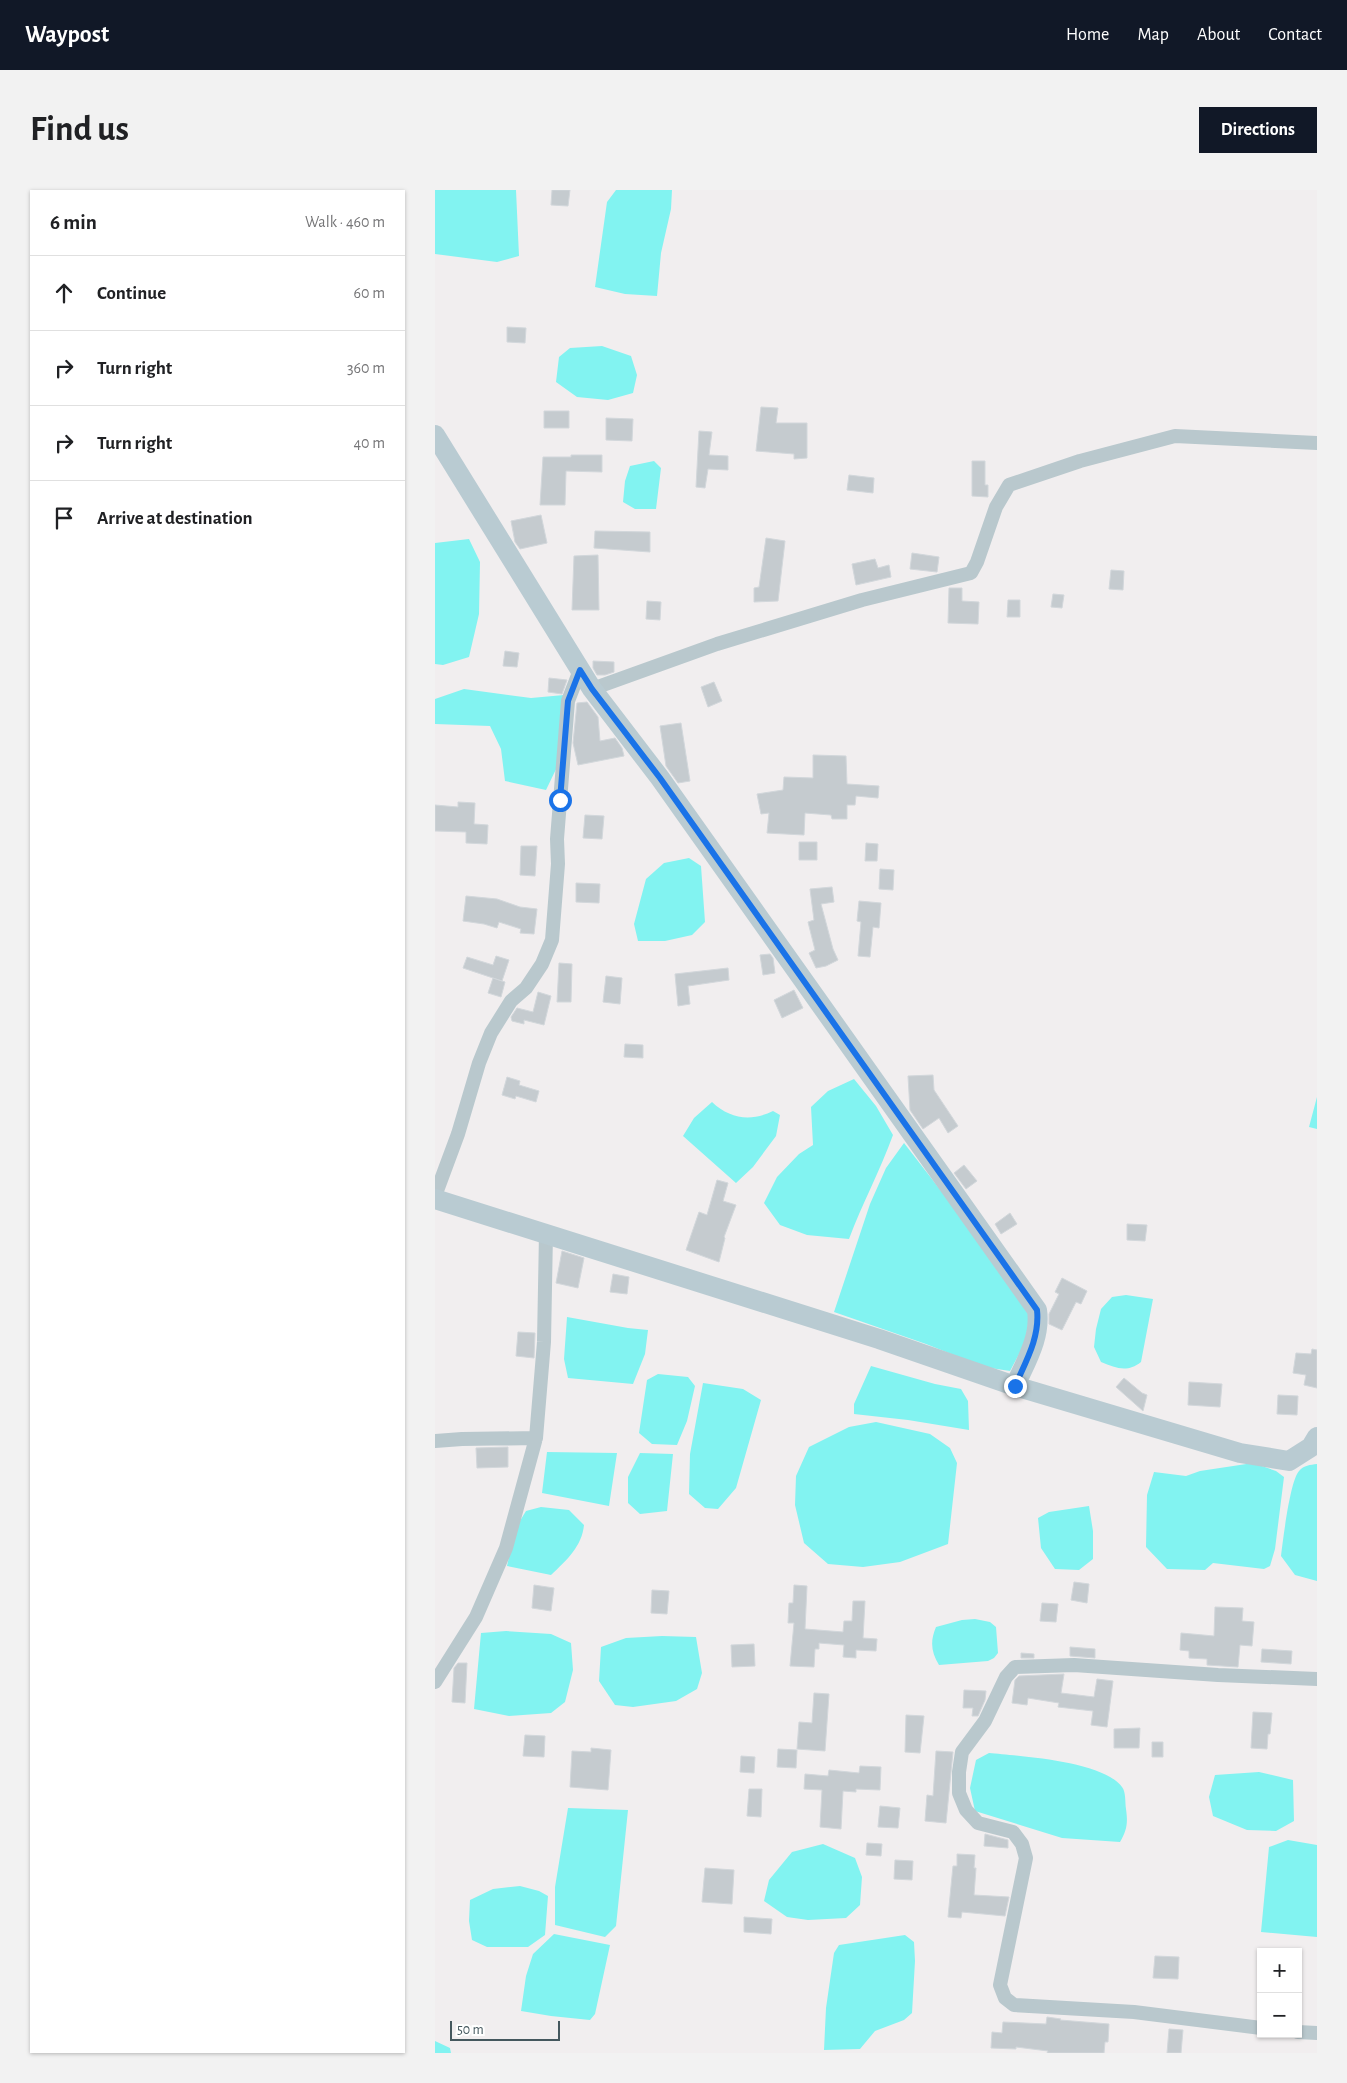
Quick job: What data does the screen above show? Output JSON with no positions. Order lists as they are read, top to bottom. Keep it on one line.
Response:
{"scale_bar":"50 m","page":{"header":"Waypost","nav":["Home","Map","About","Contact"],"buttons":"Directions","title":"Find us","heading":["6 min","Walk · 460 m"],"list":[["Continue","60 m"],["Turn right","360 m"],["Turn right","40 m"],"Arrive at destination"],"map_buttons":["+","−"],"scale":"50 m"}}
